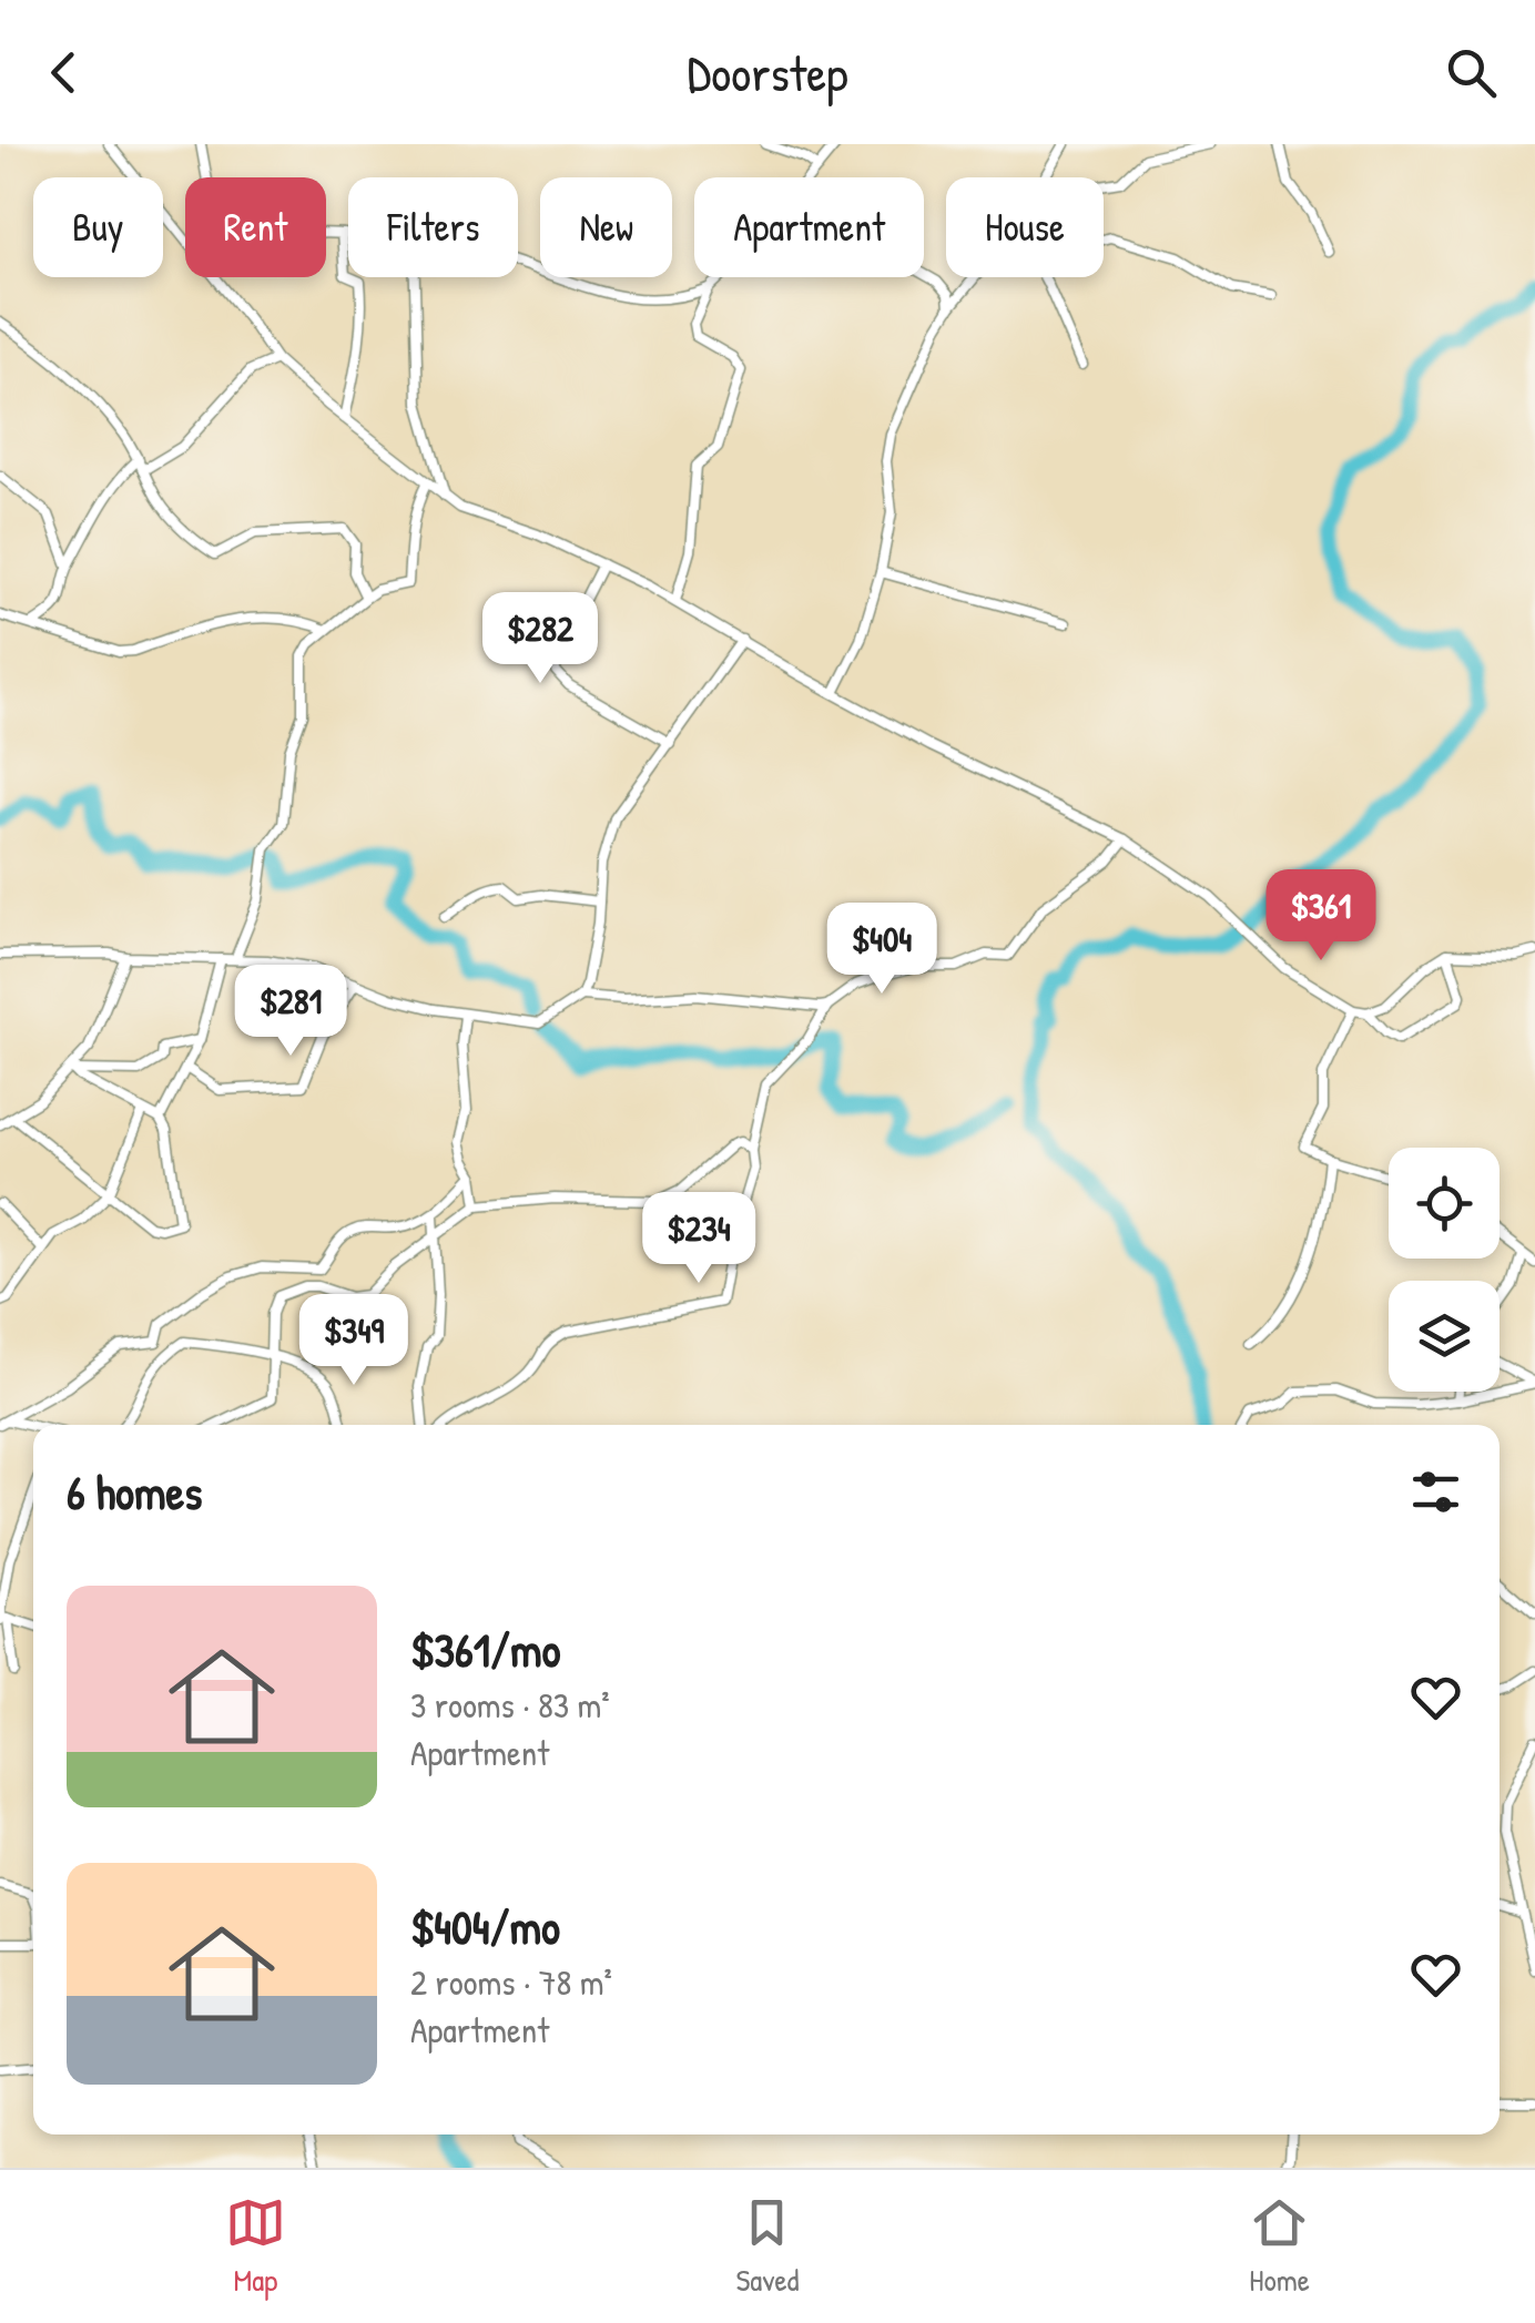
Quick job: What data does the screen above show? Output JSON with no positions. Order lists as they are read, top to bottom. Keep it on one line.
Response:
{"page":{"header":"Doorstep","chip":["Buy","Rent","Filters","New","Apartment","House"],"price":["$282","$361","$404","$281","$234","$349"],"heading":"6 homes","list":[{"name":"$361/mo","note":"3 rooms · 83 m² · Apartment"},{"name":"$404/mo","note":"2 rooms · 78 m² · Apartment"}],"tabs":["Map","Saved","Home"]}}
